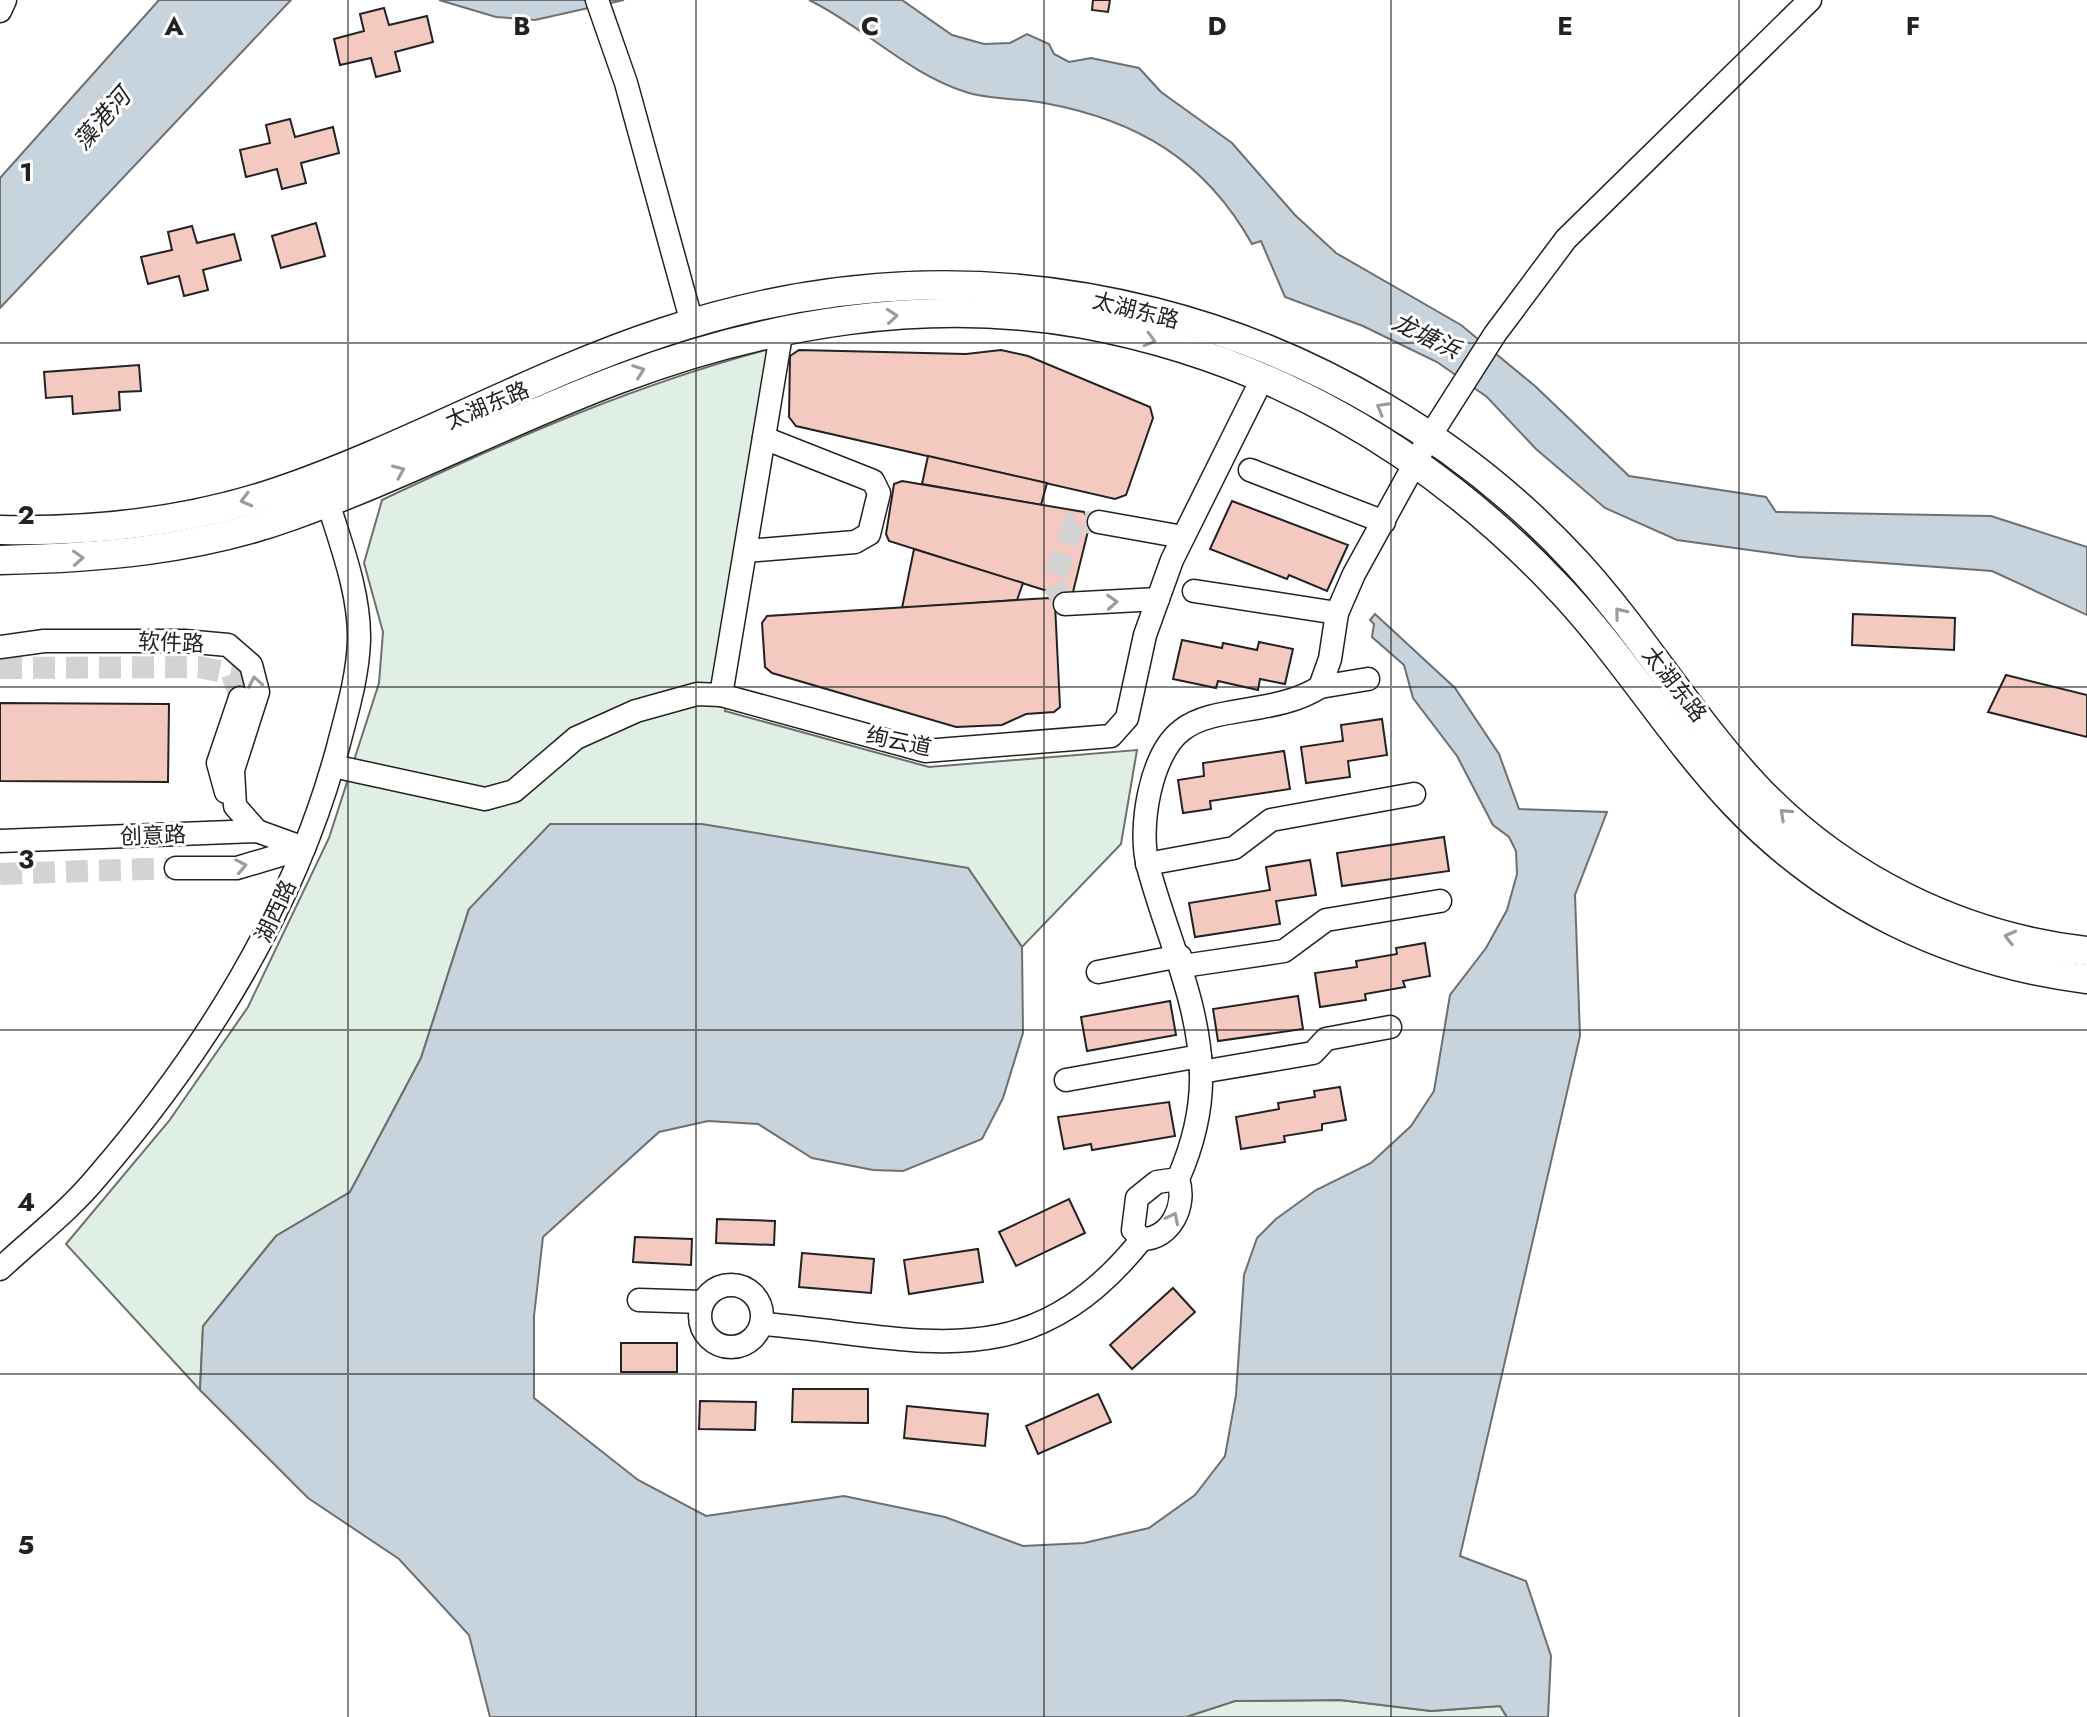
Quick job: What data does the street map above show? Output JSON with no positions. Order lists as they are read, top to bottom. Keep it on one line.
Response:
{"streets":{"main road":["太湖东路"],"street":["软件路","绚云道","创意路","湖西路"]},"crossings":[["太湖东路","绚云道"],["太湖东路","湖西路"],["绚云道","湖西路"],["创意路","湖西路"]],"water":["藻港河","龙塘浜"],"grid":{"columns":["A","B","C","D","E","F"],"rows":["1","2","3","4","5"]}}
